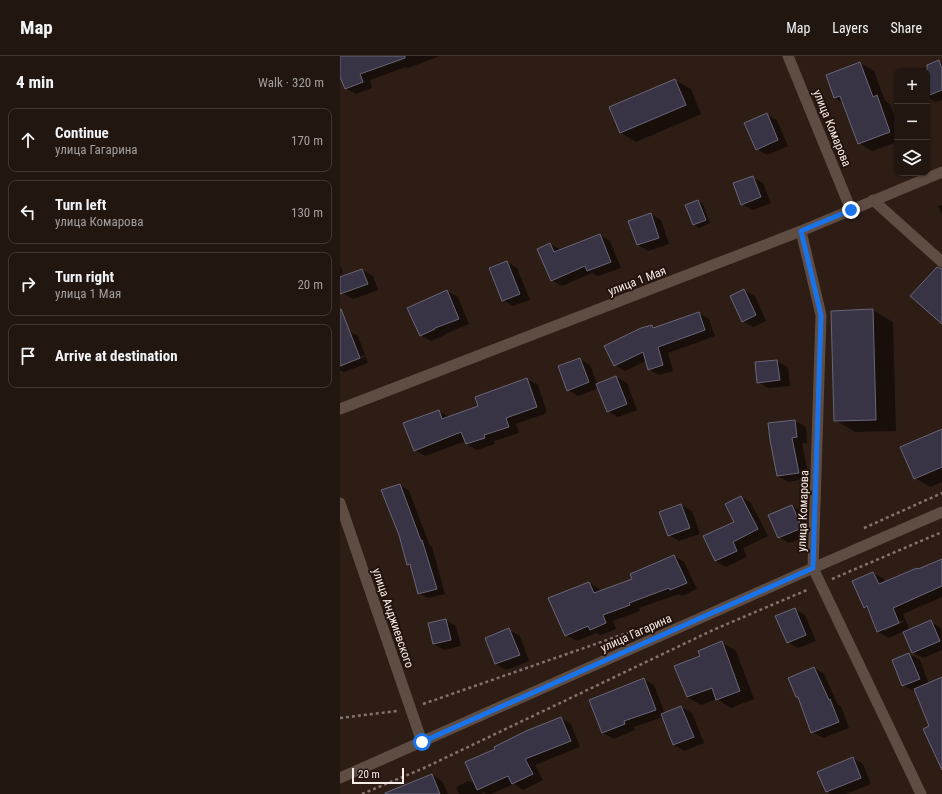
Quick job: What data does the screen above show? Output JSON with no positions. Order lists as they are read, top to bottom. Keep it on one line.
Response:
{"streets":{"street":["улица Комарова","улица 1 Мая","улица Анджиевского","улица Гагарина"]},"crossings":[["улица Комарова","улица 1 Мая"],["улица Комарова","улица Гагарина"],["улица Анджиевского","улица Гагарина"]],"scale_bar":"20 m","page":{"header":"Map","nav":["Map","Layers","Share"],"heading":["4 min","Walk · 320 m"],"map_buttons":["+","−"],"list":[["Continue","улица Гагарина","170 m"],["Turn left","улица Комарова","130 m"],["Turn right","улица 1 Мая","20 m"],"Arrive at destination"],"scale":"20 m"}}
